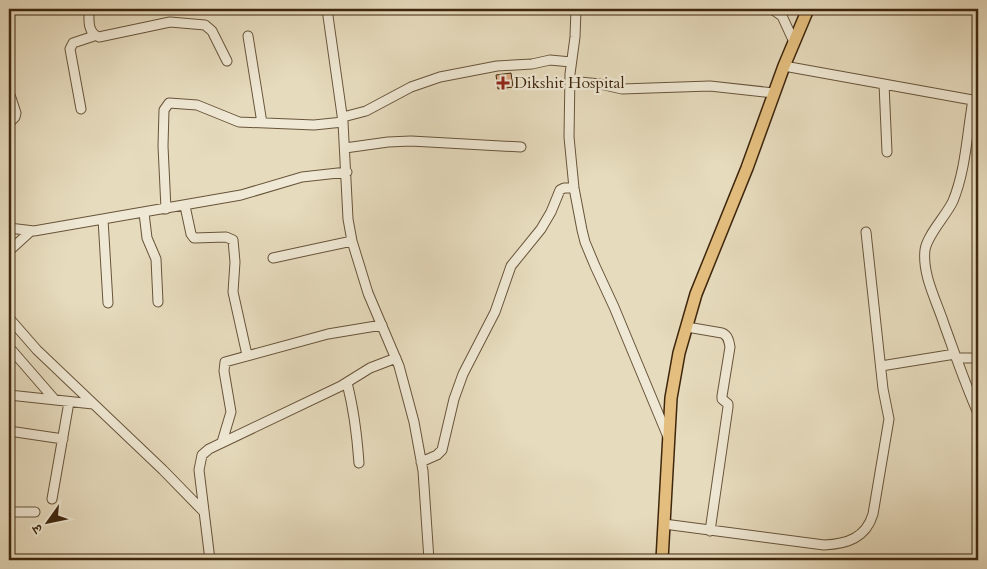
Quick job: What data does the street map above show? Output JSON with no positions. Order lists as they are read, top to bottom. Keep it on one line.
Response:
{"places":{"health":["Dikshit Hospital"]},"north":"bottom left"}
